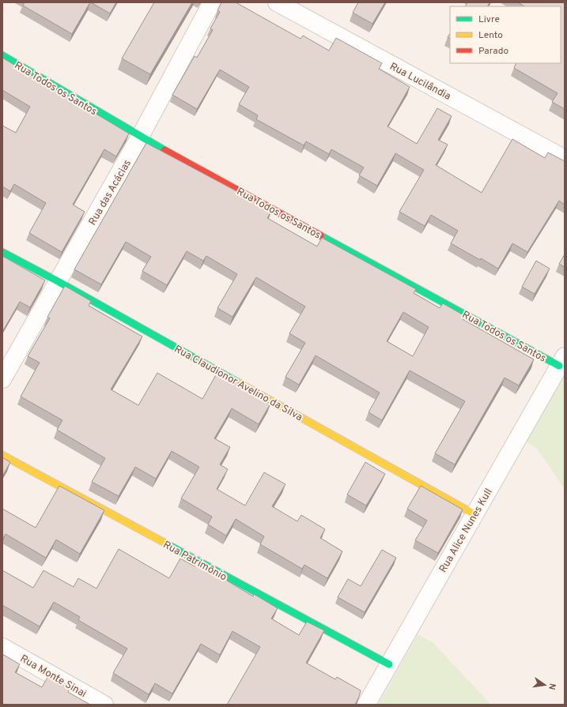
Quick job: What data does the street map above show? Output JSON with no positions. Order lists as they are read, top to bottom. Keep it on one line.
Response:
{"streets":{"street":["Rua Lucilândia","Rua Todos os Santos","Rua das Acácias","Rua Claudionor Avelino da Silva","Rua Alice Nunes Kull","Rua Patrimônio","Rua Monte Sinai"]},"crossings":[["Rua Todos os Santos","Rua das Acácias"],["Rua Todos os Santos","Rua Alice Nunes Kull"],["Rua das Acácias","Rua Claudionor Avelino da Silva"],["Rua Claudionor Avelino da Silva","Rua Alice Nunes Kull"],["Rua Alice Nunes Kull","Rua Patrimônio"]],"legend":["Livre","Lento","Parado"],"north":"right"}
